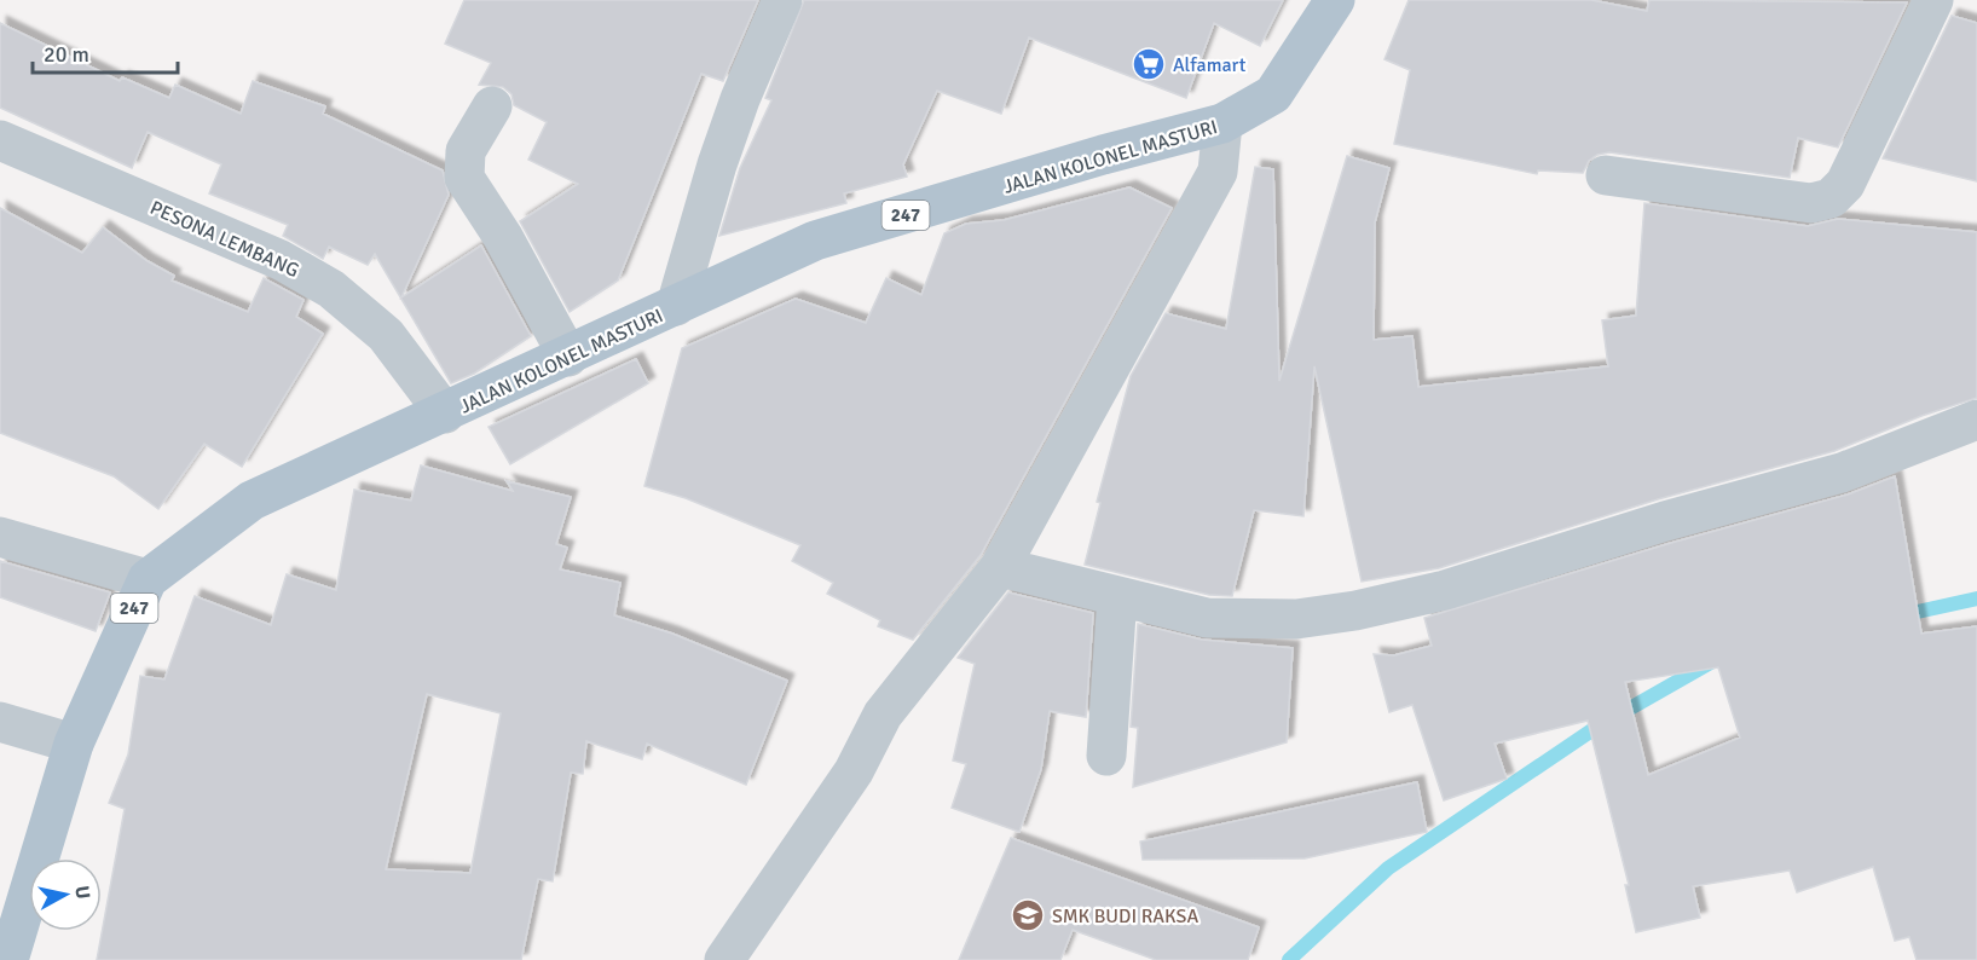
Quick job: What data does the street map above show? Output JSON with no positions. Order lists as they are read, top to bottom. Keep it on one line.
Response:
{"streets":{"main road":["JALAN KOLONEL MASTURI","247"],"street":["PESONA LEMBANG"]},"crossings":[["JALAN KOLONEL MASTURI","PESONA LEMBANG"]],"places":{"supermarket":["Alfamart"],"school or university":["SMK BUDI RAKSA"]},"scale_bar":"20 m","north":"right"}
